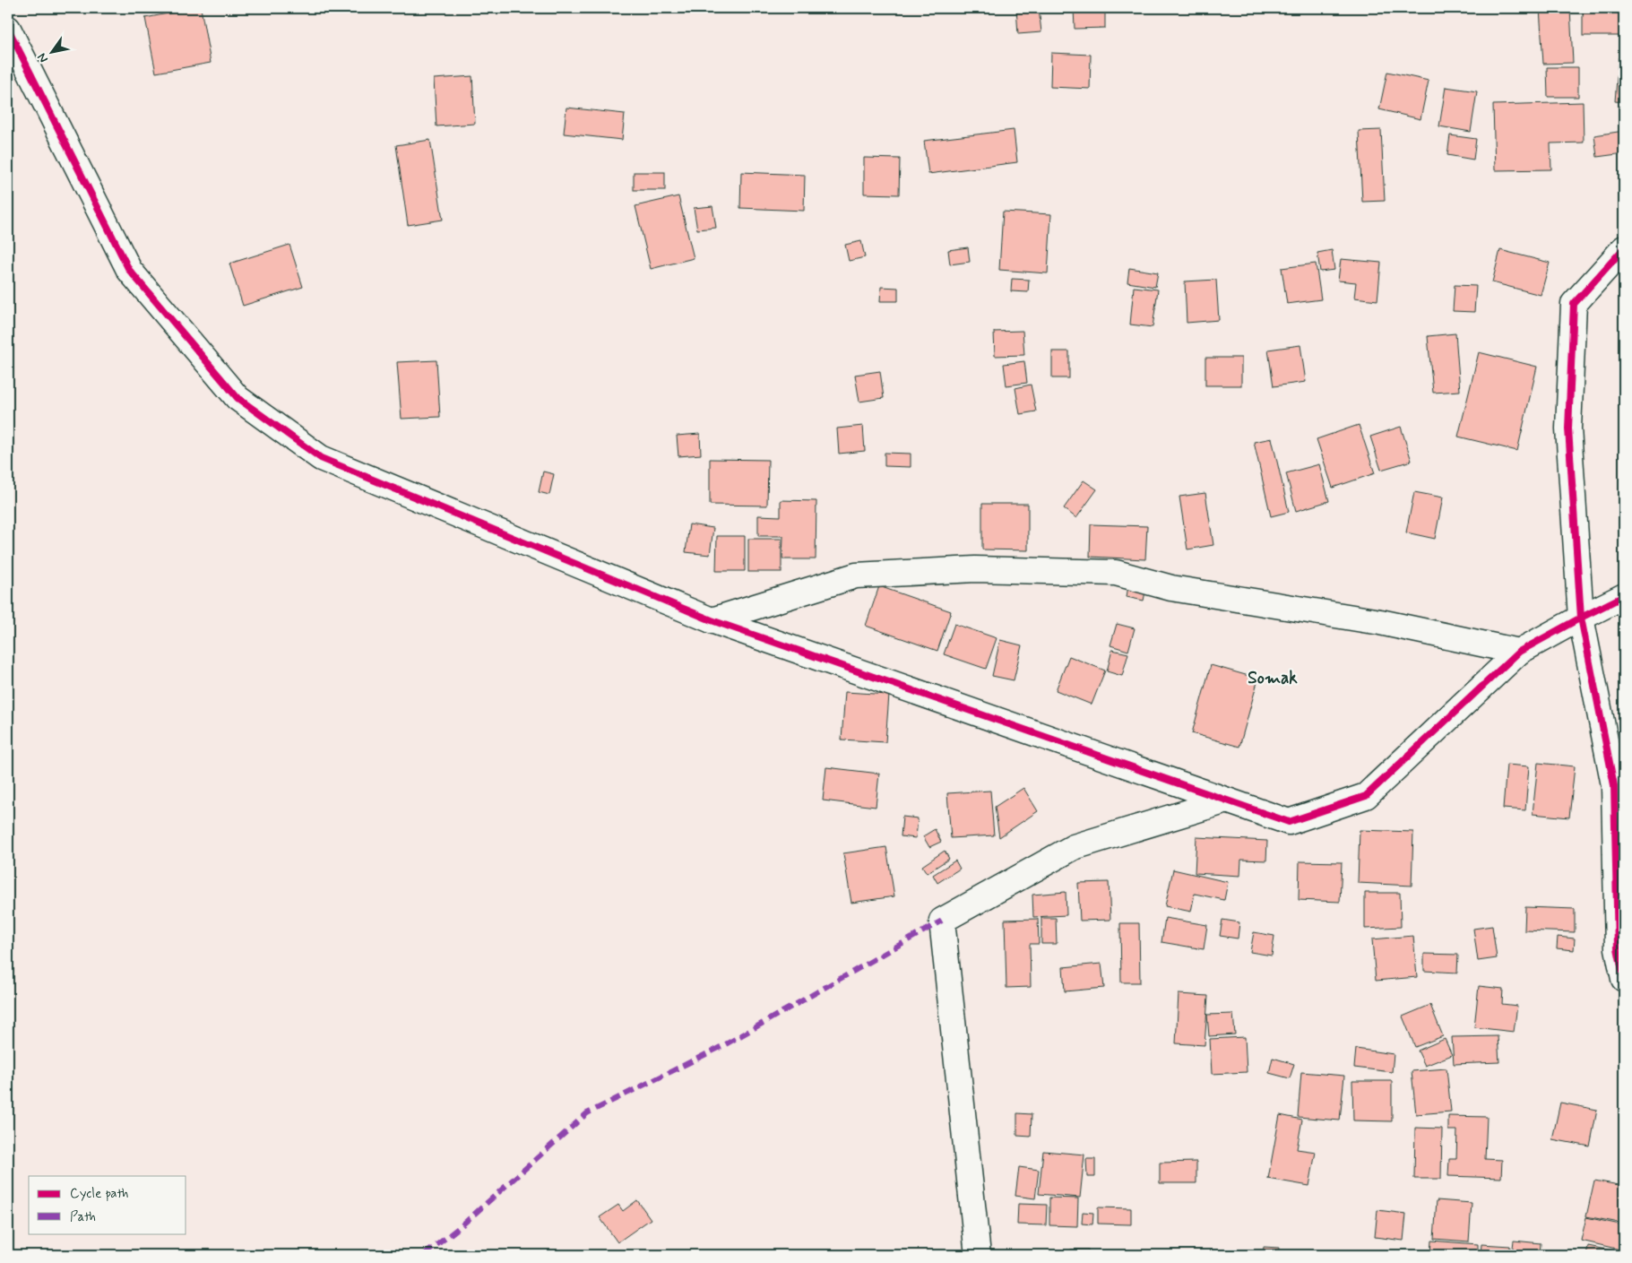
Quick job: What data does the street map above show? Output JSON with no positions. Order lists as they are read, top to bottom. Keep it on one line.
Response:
{"districts":["Somak"],"legend":["Cycle path","Path"],"north":"bottom left"}
